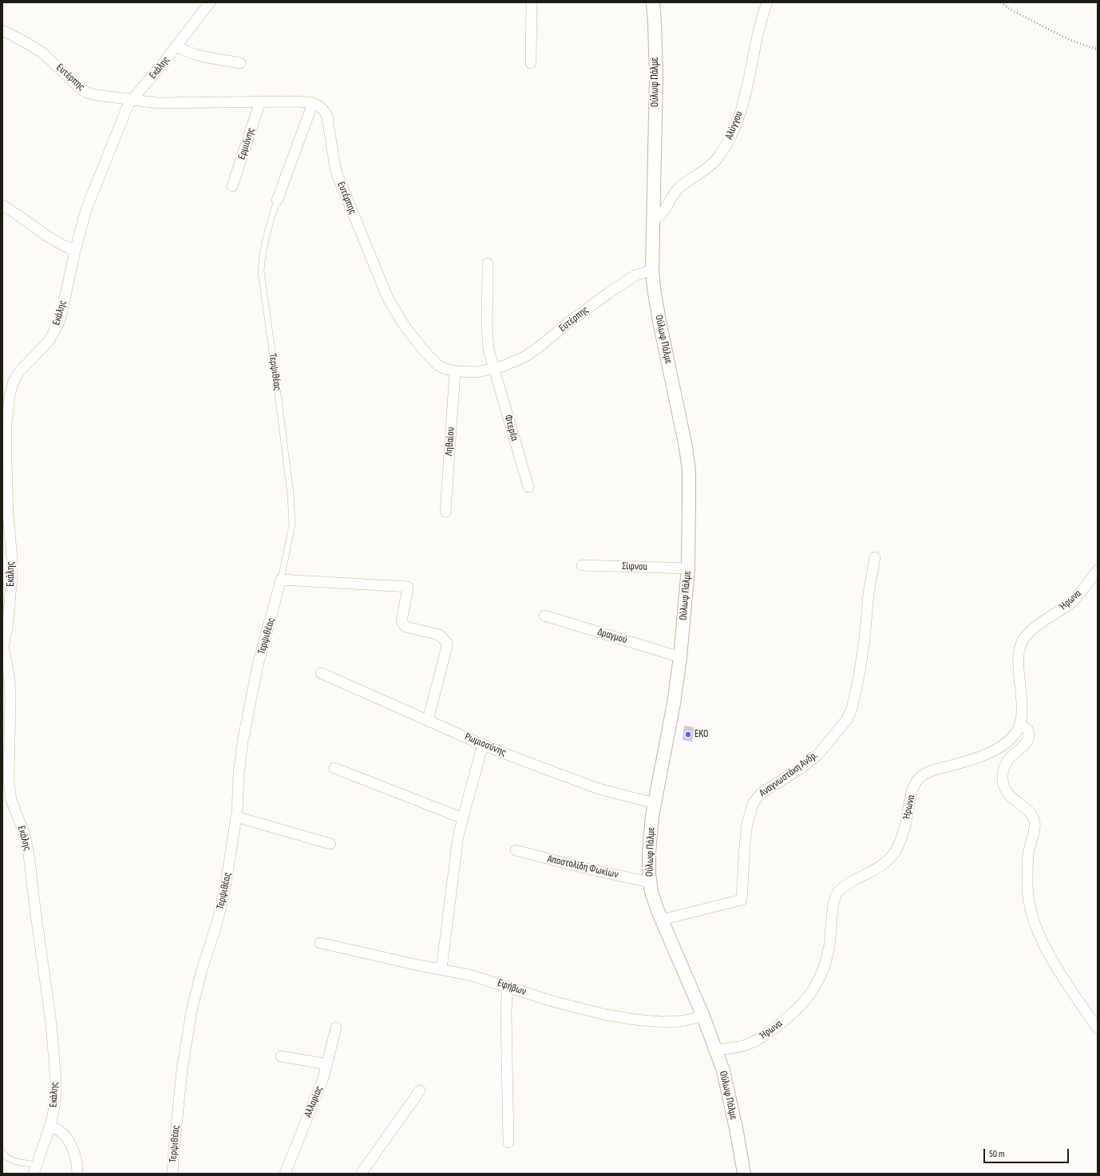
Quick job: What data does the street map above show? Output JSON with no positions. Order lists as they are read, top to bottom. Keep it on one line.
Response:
{"streets":{"street":["Εκάλης","Ευτέρπης","Ούλωφ Πάλμε","Αλύγγου","Ερμιόνης","Τερψιθέας","Φτερέα","Ληθαίου","Σίφνου","Ήρωνα","Δραγμού","Ρωμιοσύνης","Αναγνωστάκη Ανδρ.","Αποστολίδη Φωκίων","Εφήβων","Αλλαρίας"]},"crossings":[["Εκάλης","Ευτέρπης"],["Ευτέρπης","Ούλωφ Πάλμε"],["Ευτέρπης","Ερμιόνης"],["Ευτέρπης","Τερψιθέας"],["Ευτέρπης","Φτερέα"],["Ευτέρπης","Ληθαίου"],["Ούλωφ Πάλμε","Αλύγγου"],["Ούλωφ Πάλμε","Σίφνου"],["Ούλωφ Πάλμε","Ήρωνα"],["Ούλωφ Πάλμε","Δραγμού"],["Ούλωφ Πάλμε","Ρωμιοσύνης"],["Ούλωφ Πάλμε","Αναγνωστάκη Ανδρ."],["Ούλωφ Πάλμε","Αποστολίδη Φωκίων"],["Ούλωφ Πάλμε","Εφήβων"]],"places":["EKO"],"scale_bar":"50 m"}
